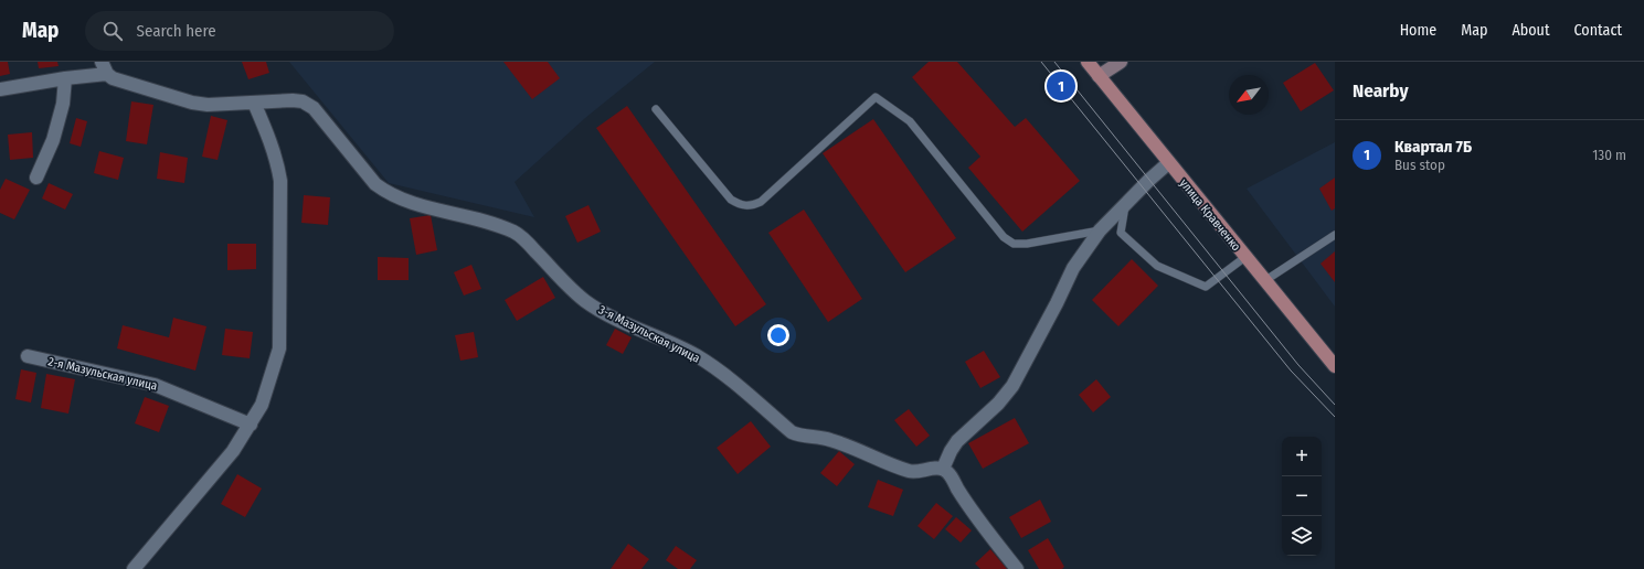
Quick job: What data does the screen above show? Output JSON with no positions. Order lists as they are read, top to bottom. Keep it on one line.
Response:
{"streets":{"main road":["улица Кравченко"],"street":["3-я Мазульская улица","2-я Мазульская улица"]},"north":"bottom left","page":{"header":"Map","search":"Search here","nav":["Home","Map","About","Contact"],"heading":"Nearby","pins":"1","list":[{"mark":"1","name":"Квартал 7Б","note":"Bus stop","value":"130 m"}],"map_buttons":["+","−"]}}
